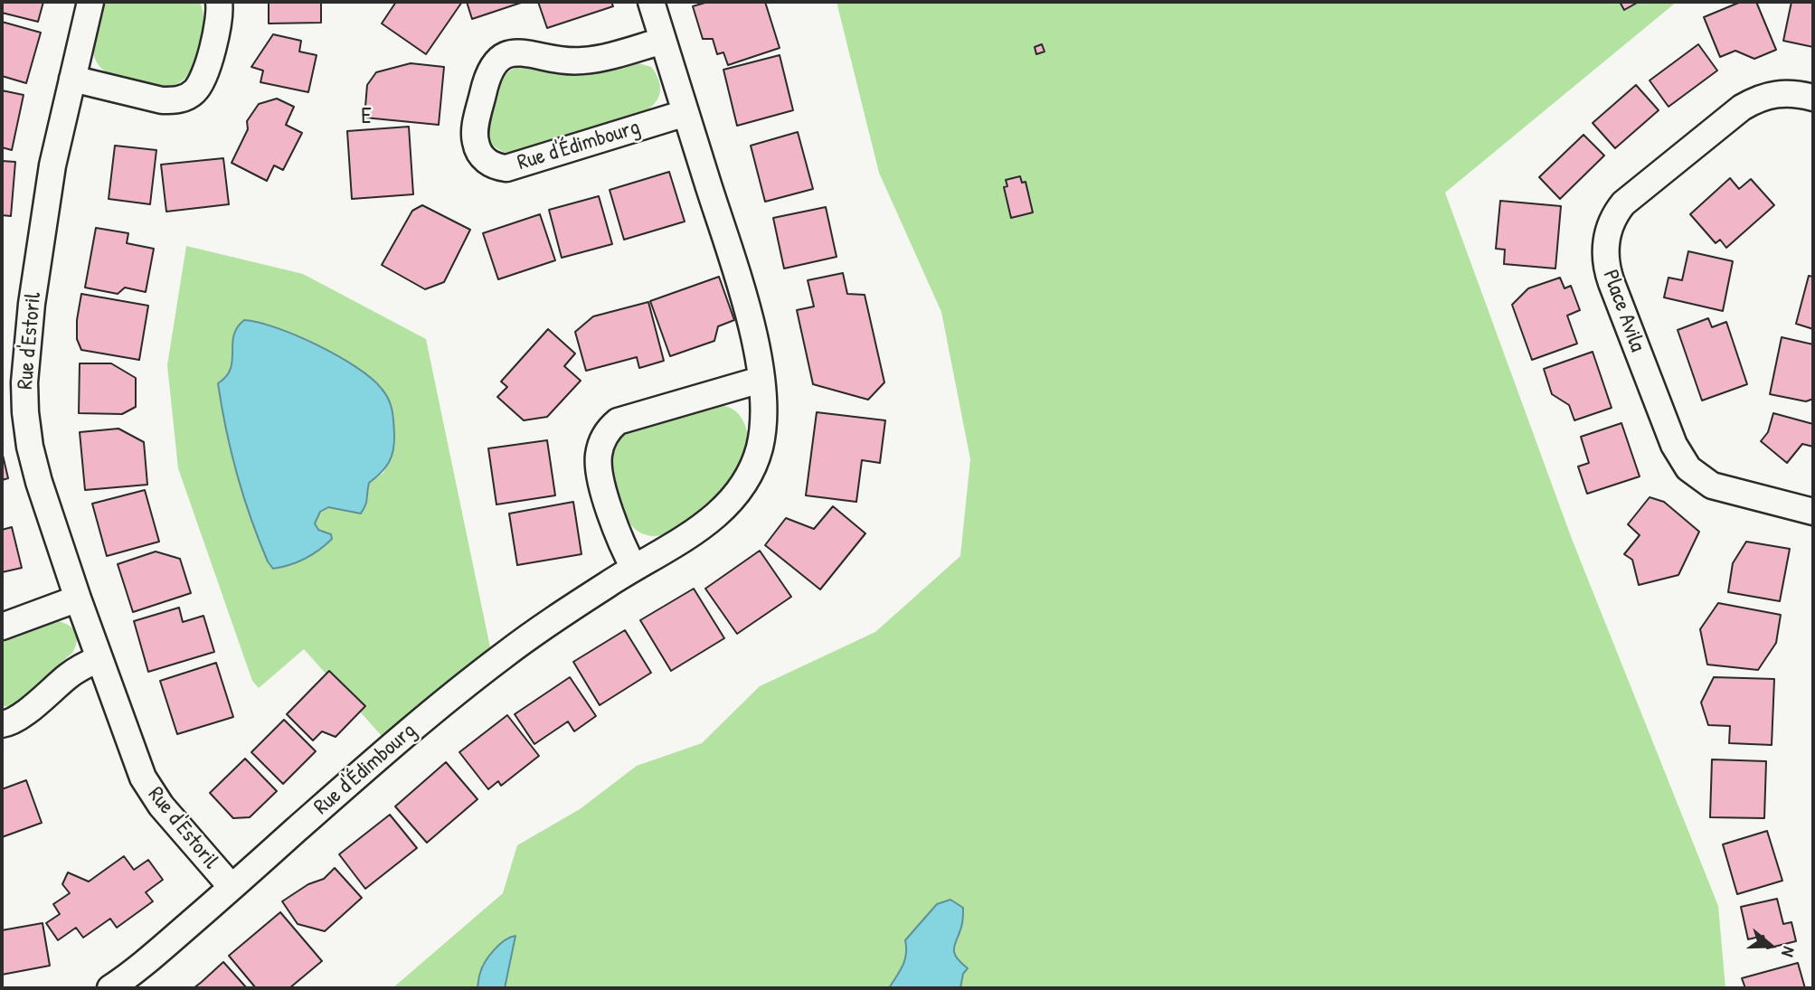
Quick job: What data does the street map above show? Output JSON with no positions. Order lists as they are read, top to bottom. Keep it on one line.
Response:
{"streets":{"street":["Rue d'Édimbourg","Place Avila","Rue d'Estoril"]},"crossings":[["Rue d'Édimbourg","Rue d'Estoril"]],"districts":["E"],"north":"right"}
